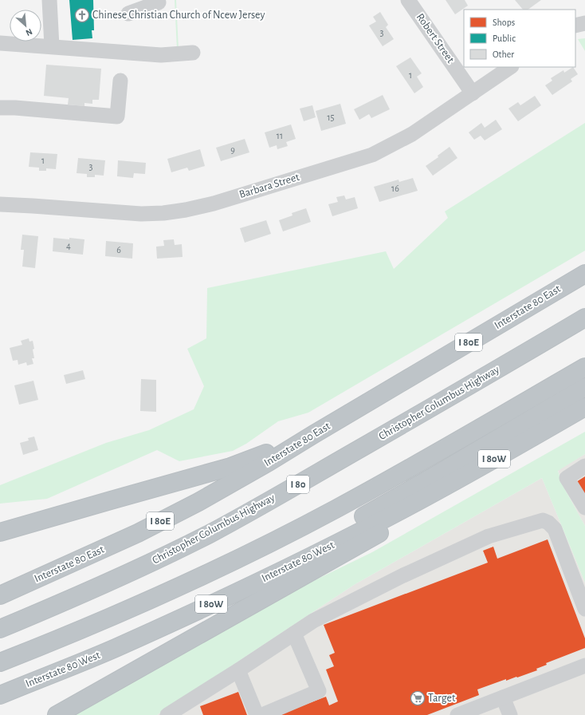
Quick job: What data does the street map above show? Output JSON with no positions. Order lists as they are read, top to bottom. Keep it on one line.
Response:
{"streets":{"highway":["Interstate 80 East","I 80E","Christopher Columbus Highway","I 80W","I 80","Interstate 80 West"],"street":["Robert Street","Barbara Street"]},"crossings":[["Robert Street","Barbara Street"]],"places":{"church":["Chinese Christian Church of Ncew Jersey"],"supermarket":["Target"]},"house_numbers":["3","1","15","11","9","1","3","16","4","6"],"legend":["Shops","Public","Other"],"north":"bottom right"}
